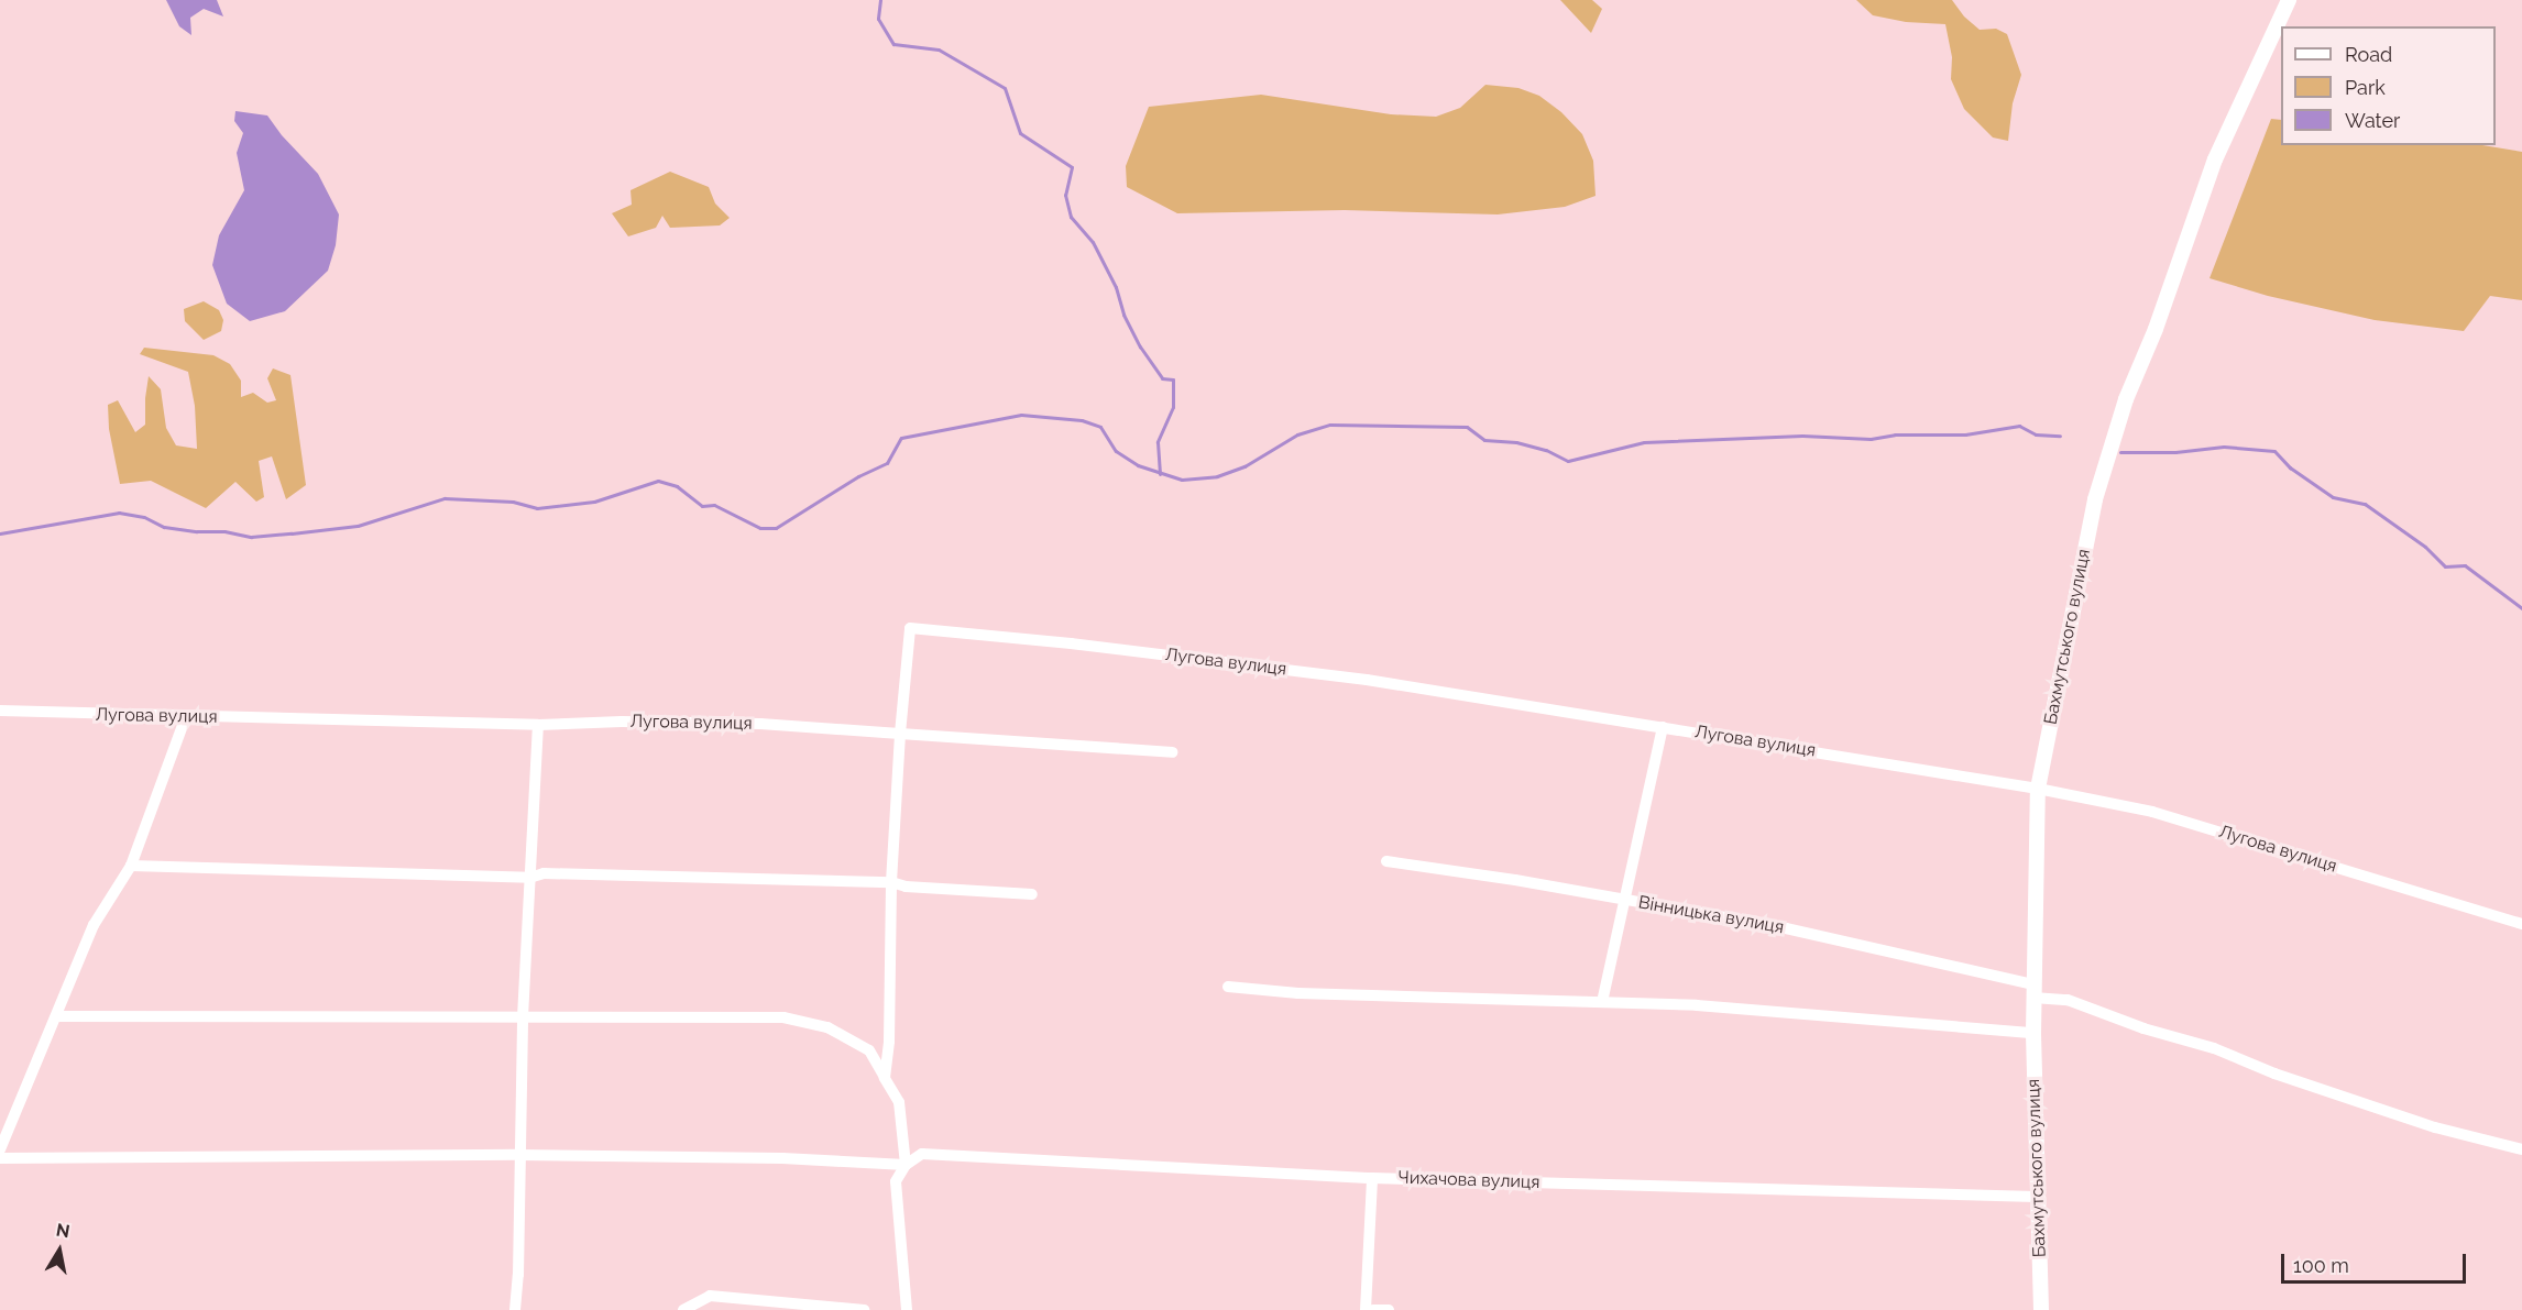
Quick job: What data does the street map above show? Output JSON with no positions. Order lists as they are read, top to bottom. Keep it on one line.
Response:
{"streets":{"main road":["Бахмутського вулиця"],"street":["Лугова вулиця","Вінницька вулиця","Чихачова вулиця"]},"crossings":[["Бахмутського вулиця","Лугова вулиця"],["Бахмутського вулиця","Вінницька вулиця"],["Бахмутського вулиця","Чихачова вулиця"]],"legend":["Road","Park","Water"],"scale_bar":"100 m","north":"top"}
